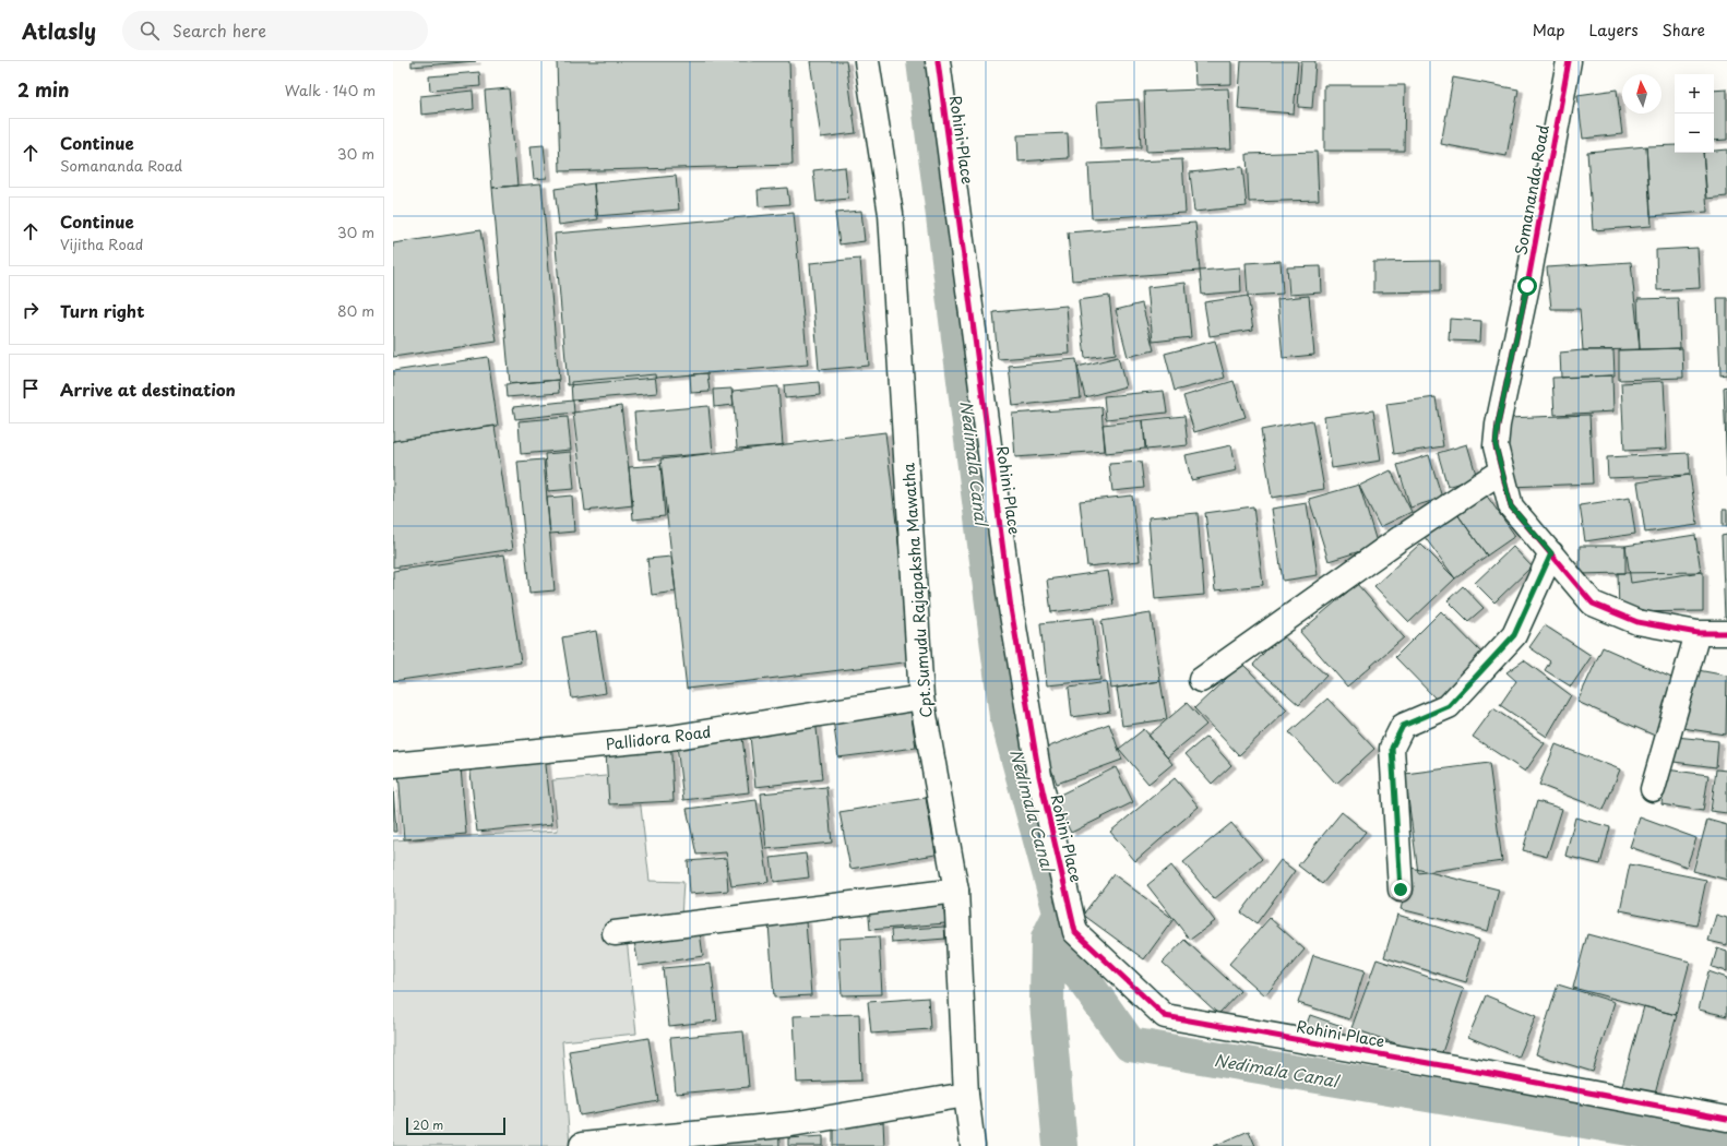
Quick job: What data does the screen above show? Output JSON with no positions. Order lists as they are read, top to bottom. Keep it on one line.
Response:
{"streets":{"street":["Rohini Place","Somananda Road","Cpt.Sumudu Rajapaksha Mawatha","Pallidora Road"]},"crossings":[["Cpt.Sumudu Rajapaksha Mawatha","Pallidora Road"]],"water":["Nedimala Canal"],"scale_bar":"20 m","north":"top","page":{"header":"Atlasly","search":"Search here","nav":["Map","Layers","Share"],"heading":["2 min","Walk · 140 m"],"map_buttons":["+","−"],"list":[["Continue","Somananda Road","30 m"],["Continue","Vijitha Road","30 m"],["Turn right","80 m"],"Arrive at destination"],"scale":"20 m"}}
